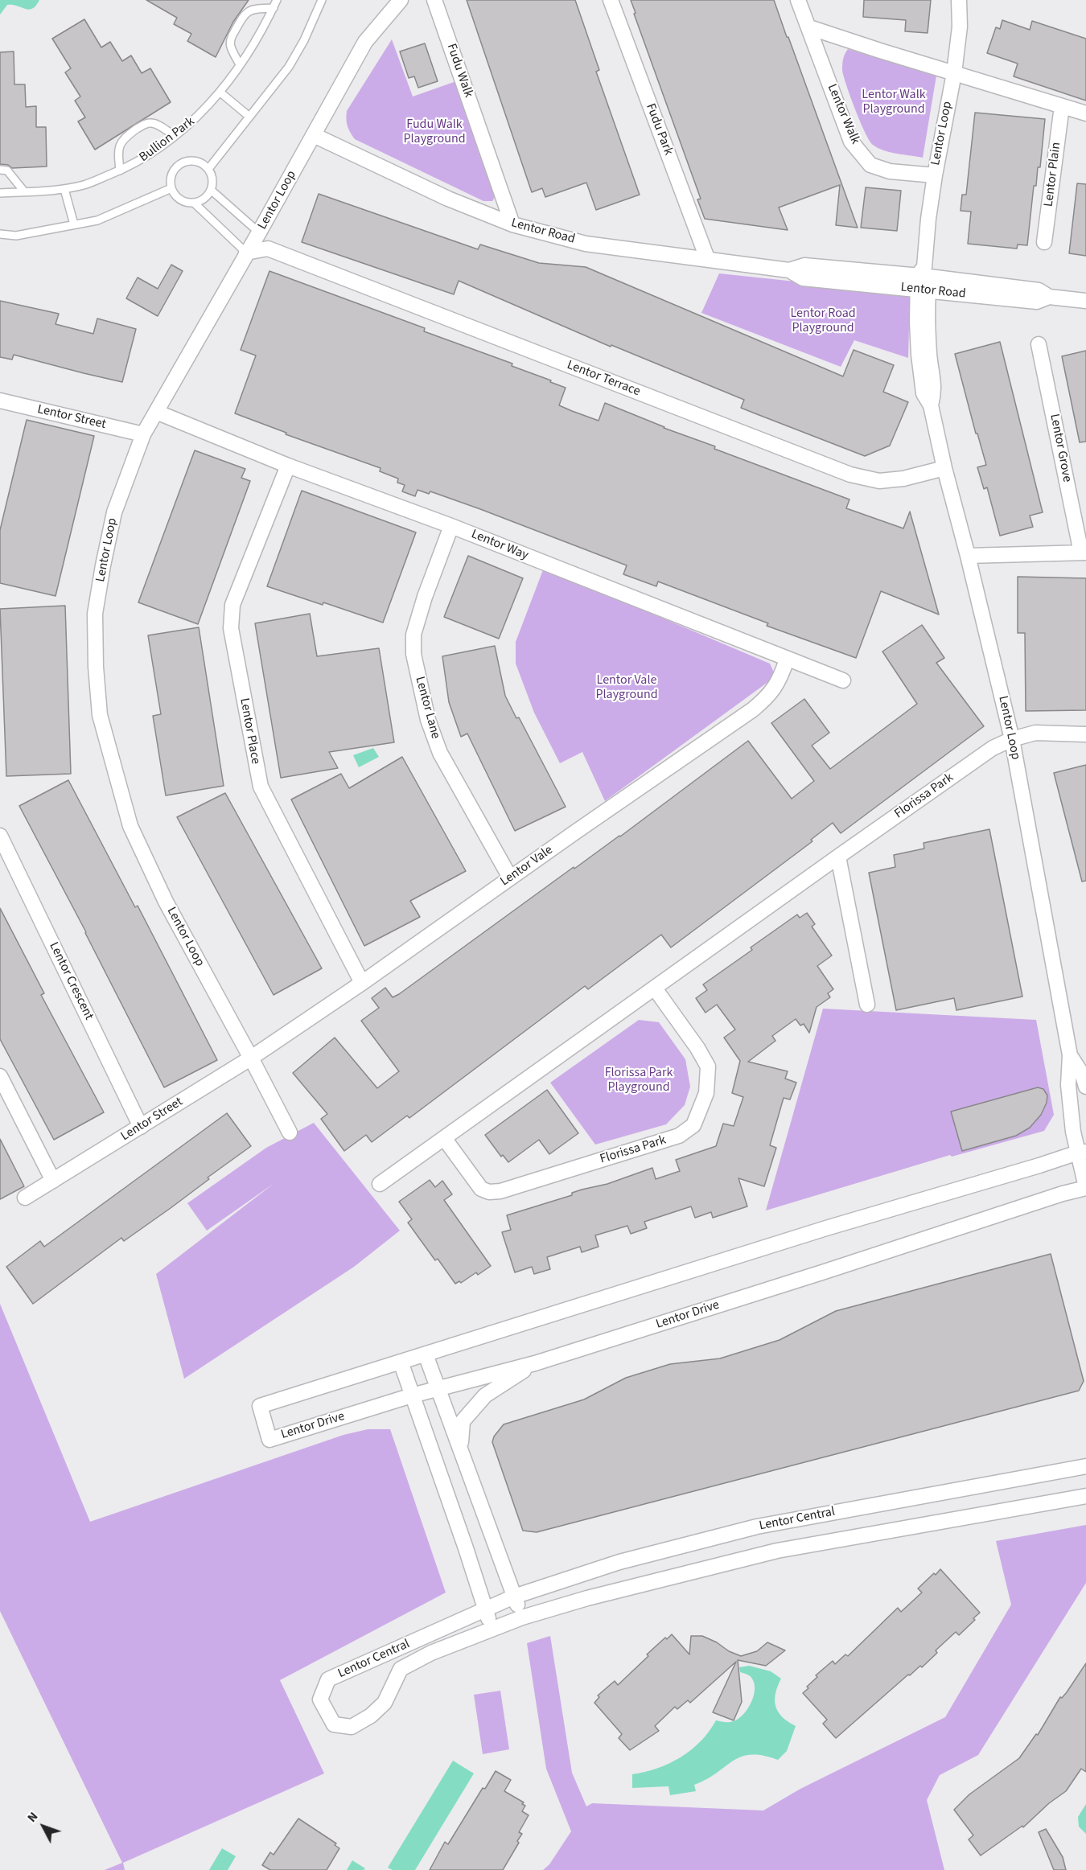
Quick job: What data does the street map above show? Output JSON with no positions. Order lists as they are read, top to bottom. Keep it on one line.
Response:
{"streets":{"street":["Fudu Walk","Lentor Walk","Fudu Park","Lentor Loop","Lentor Plain","Lentor Road","Lentor Terrace","Lentor Street","Lentor Grove","Lentor Way","Lentor Lane","Lentor Place","Florissa Park","Lentor Vale","Lentor Crescent","Lentor Drive","Lentor Central"],"lane":["Bullion Park"]},"crossings":[["Fudu Walk","Lentor Road"],["Lentor Walk","Lentor Loop"],["Fudu Park","Lentor Road"],["Lentor Loop","Lentor Road"],["Lentor Loop","Lentor Terrace"],["Lentor Loop","Lentor Street"],["Lentor Loop","Lentor Grove"],["Lentor Loop","Lentor Way"],["Lentor Loop","Florissa Park"],["Lentor Loop","Lentor Vale"],["Lentor Loop","Lentor Drive"],["Lentor Street","Lentor Vale"],["Lentor Street","Lentor Crescent"],["Lentor Way","Lentor Lane"],["Lentor Way","Lentor Place"],["Lentor Way","Lentor Vale"],["Lentor Lane","Lentor Vale"],["Lentor Place","Lentor Vale"]],"parks":["Lentor Walk Playground","Fudu Walk Playground","Lentor Road Playground","Lentor Vale Playground","Florissa Park Playground"],"north":"top left"}
